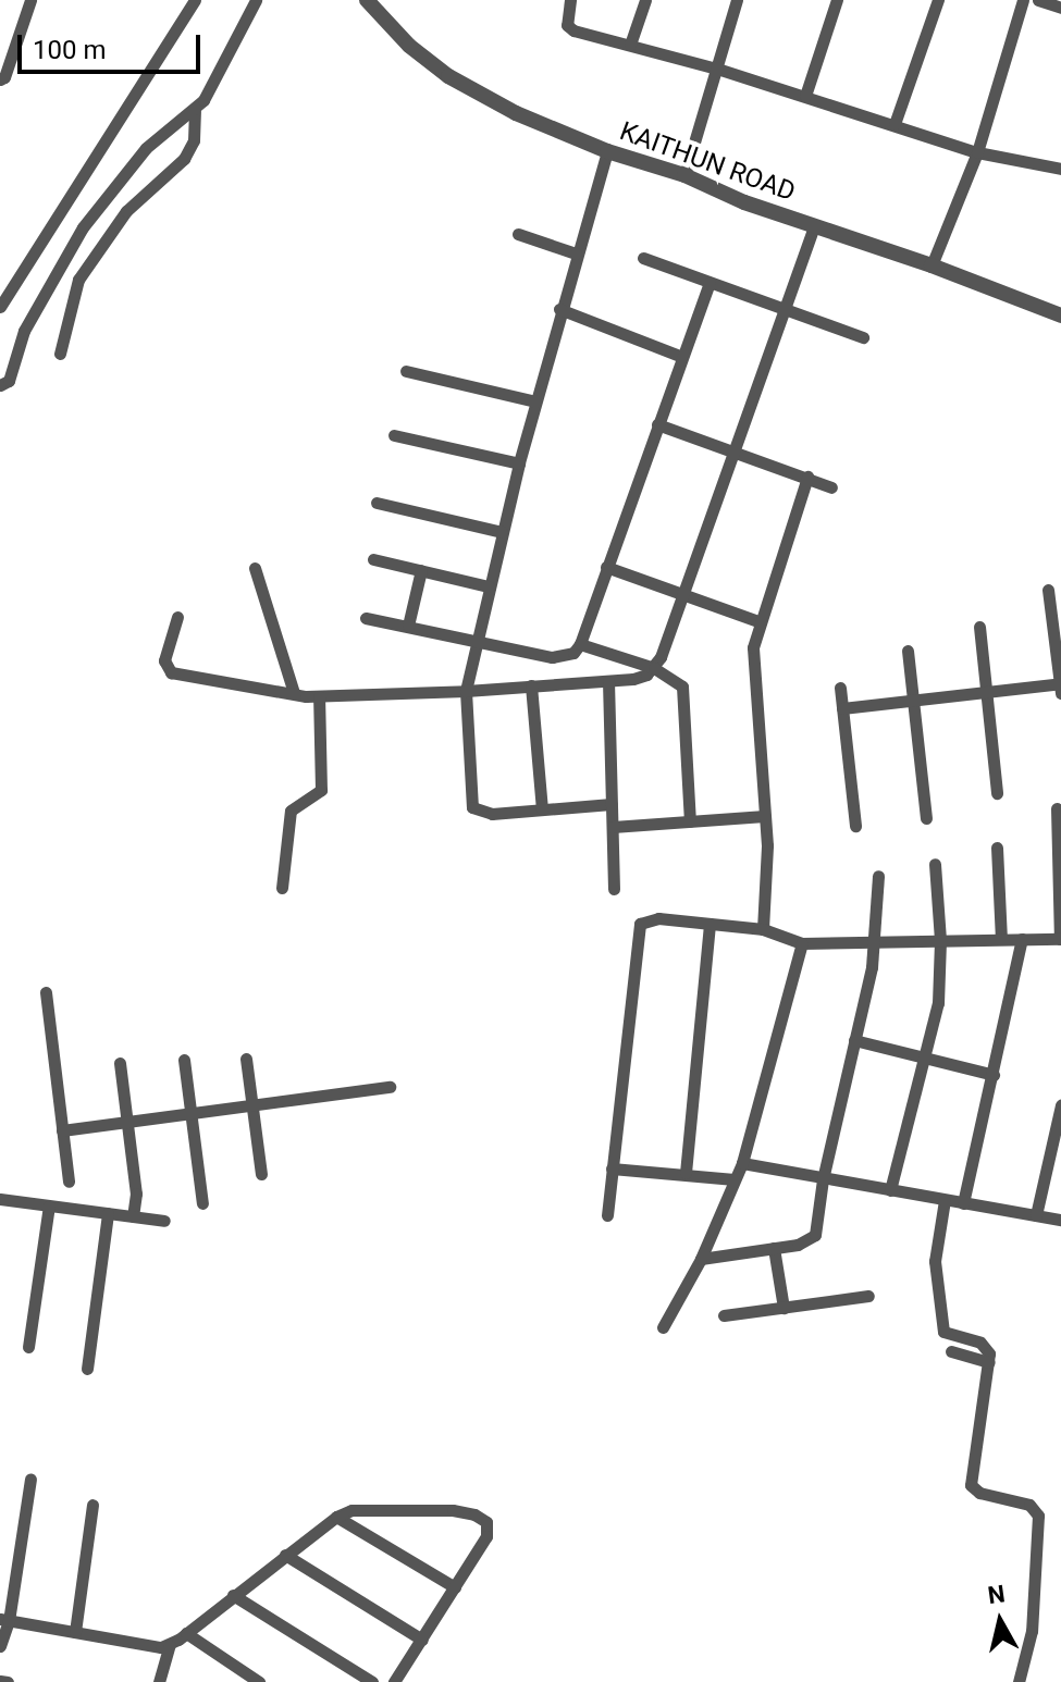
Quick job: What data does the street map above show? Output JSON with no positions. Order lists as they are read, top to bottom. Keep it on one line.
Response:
{"streets":{"street":["KAITHUN ROAD"]},"scale_bar":"100 m","north":"top"}
